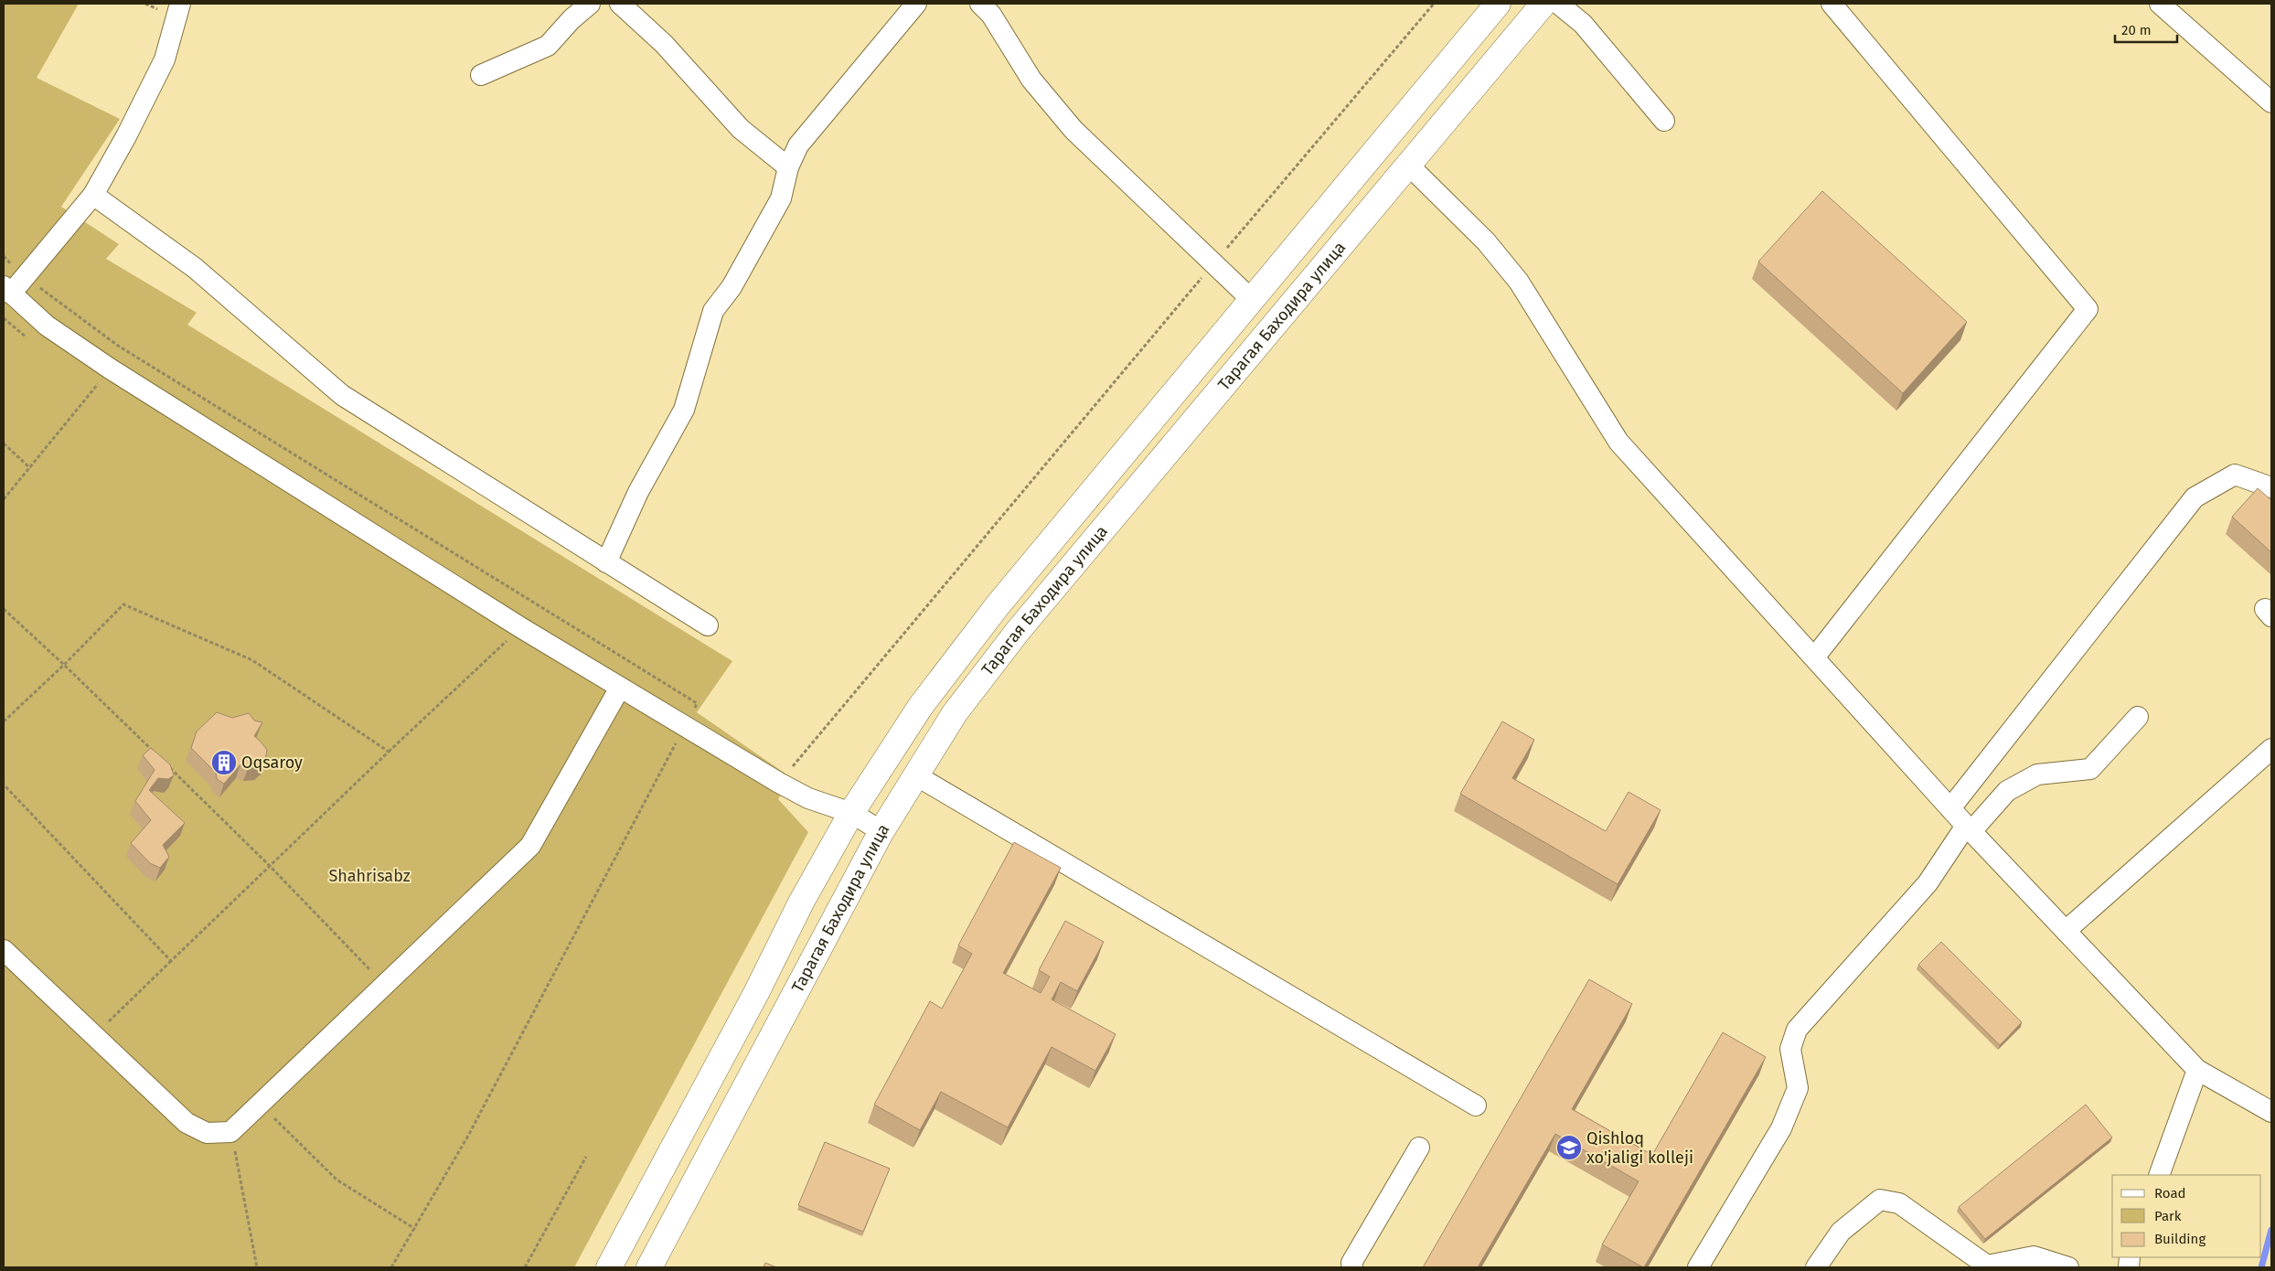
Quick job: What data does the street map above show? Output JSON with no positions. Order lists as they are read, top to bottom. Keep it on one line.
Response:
{"streets":{"main road":["Тарагая Баходира улица"]},"parks":["Shahrisabz"],"places":{"building":["Oqsaroy"],"school or university":["Qishloq xo'jaligi kolleji"]},"legend":["Road","Park","Building"],"scale_bar":"20 m"}
